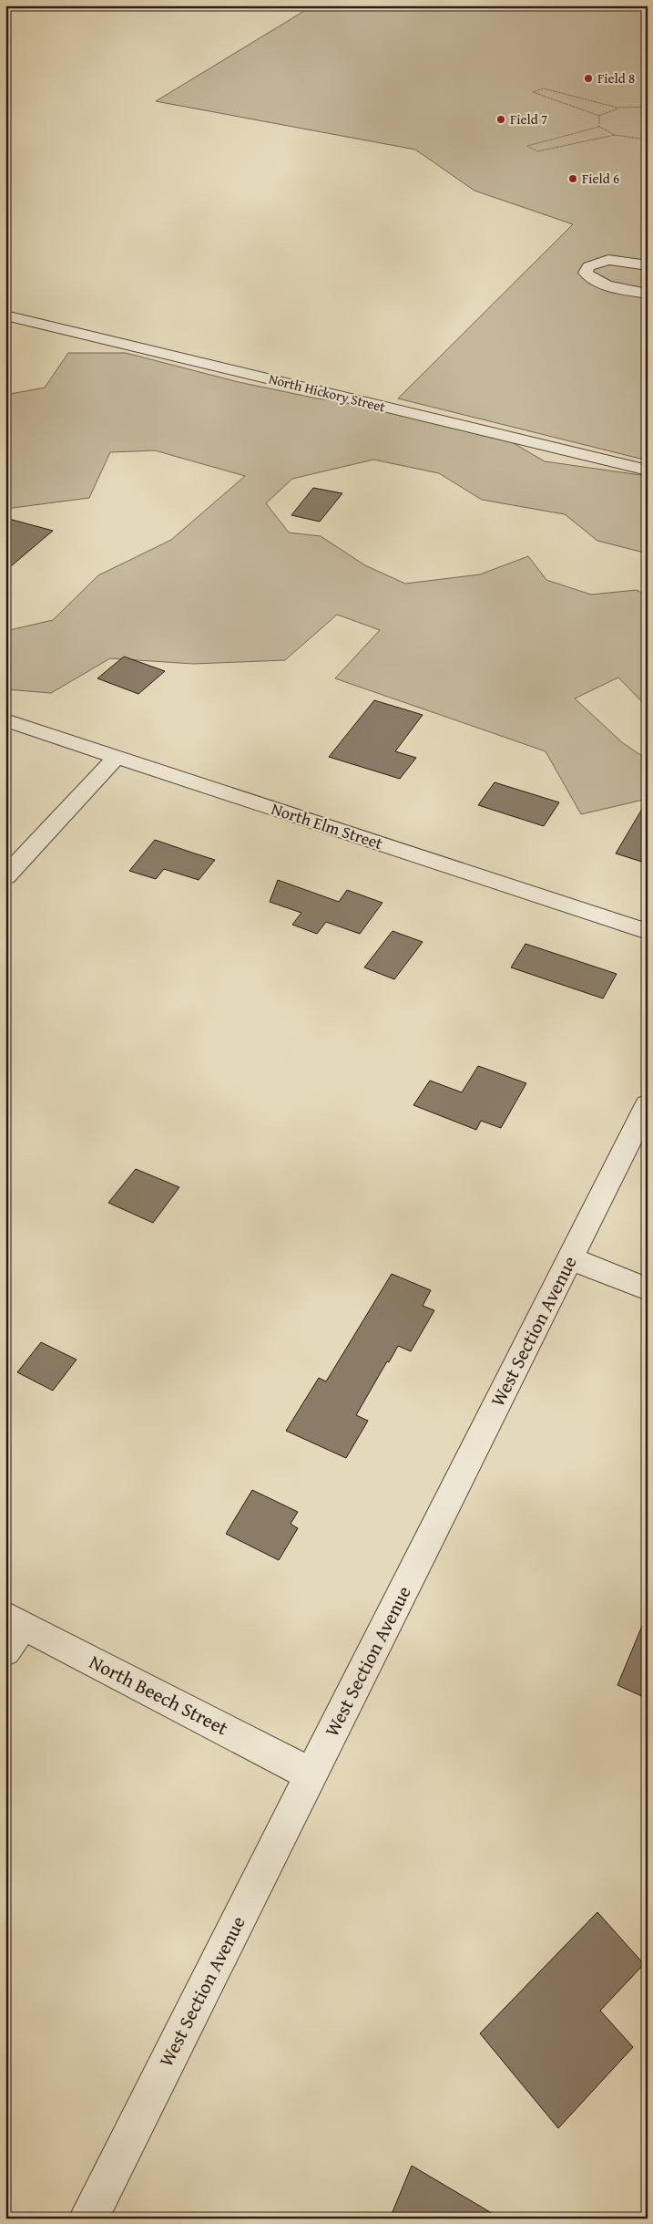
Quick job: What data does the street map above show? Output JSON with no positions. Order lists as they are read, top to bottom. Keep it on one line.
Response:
{"streets":{"street":["North Hickory Street","North Elm Street","West Section Avenue","North Beech Street"]},"crossings":[["West Section Avenue","North Beech Street"]],"places":["Field 8","Field 7","Field 6"]}
